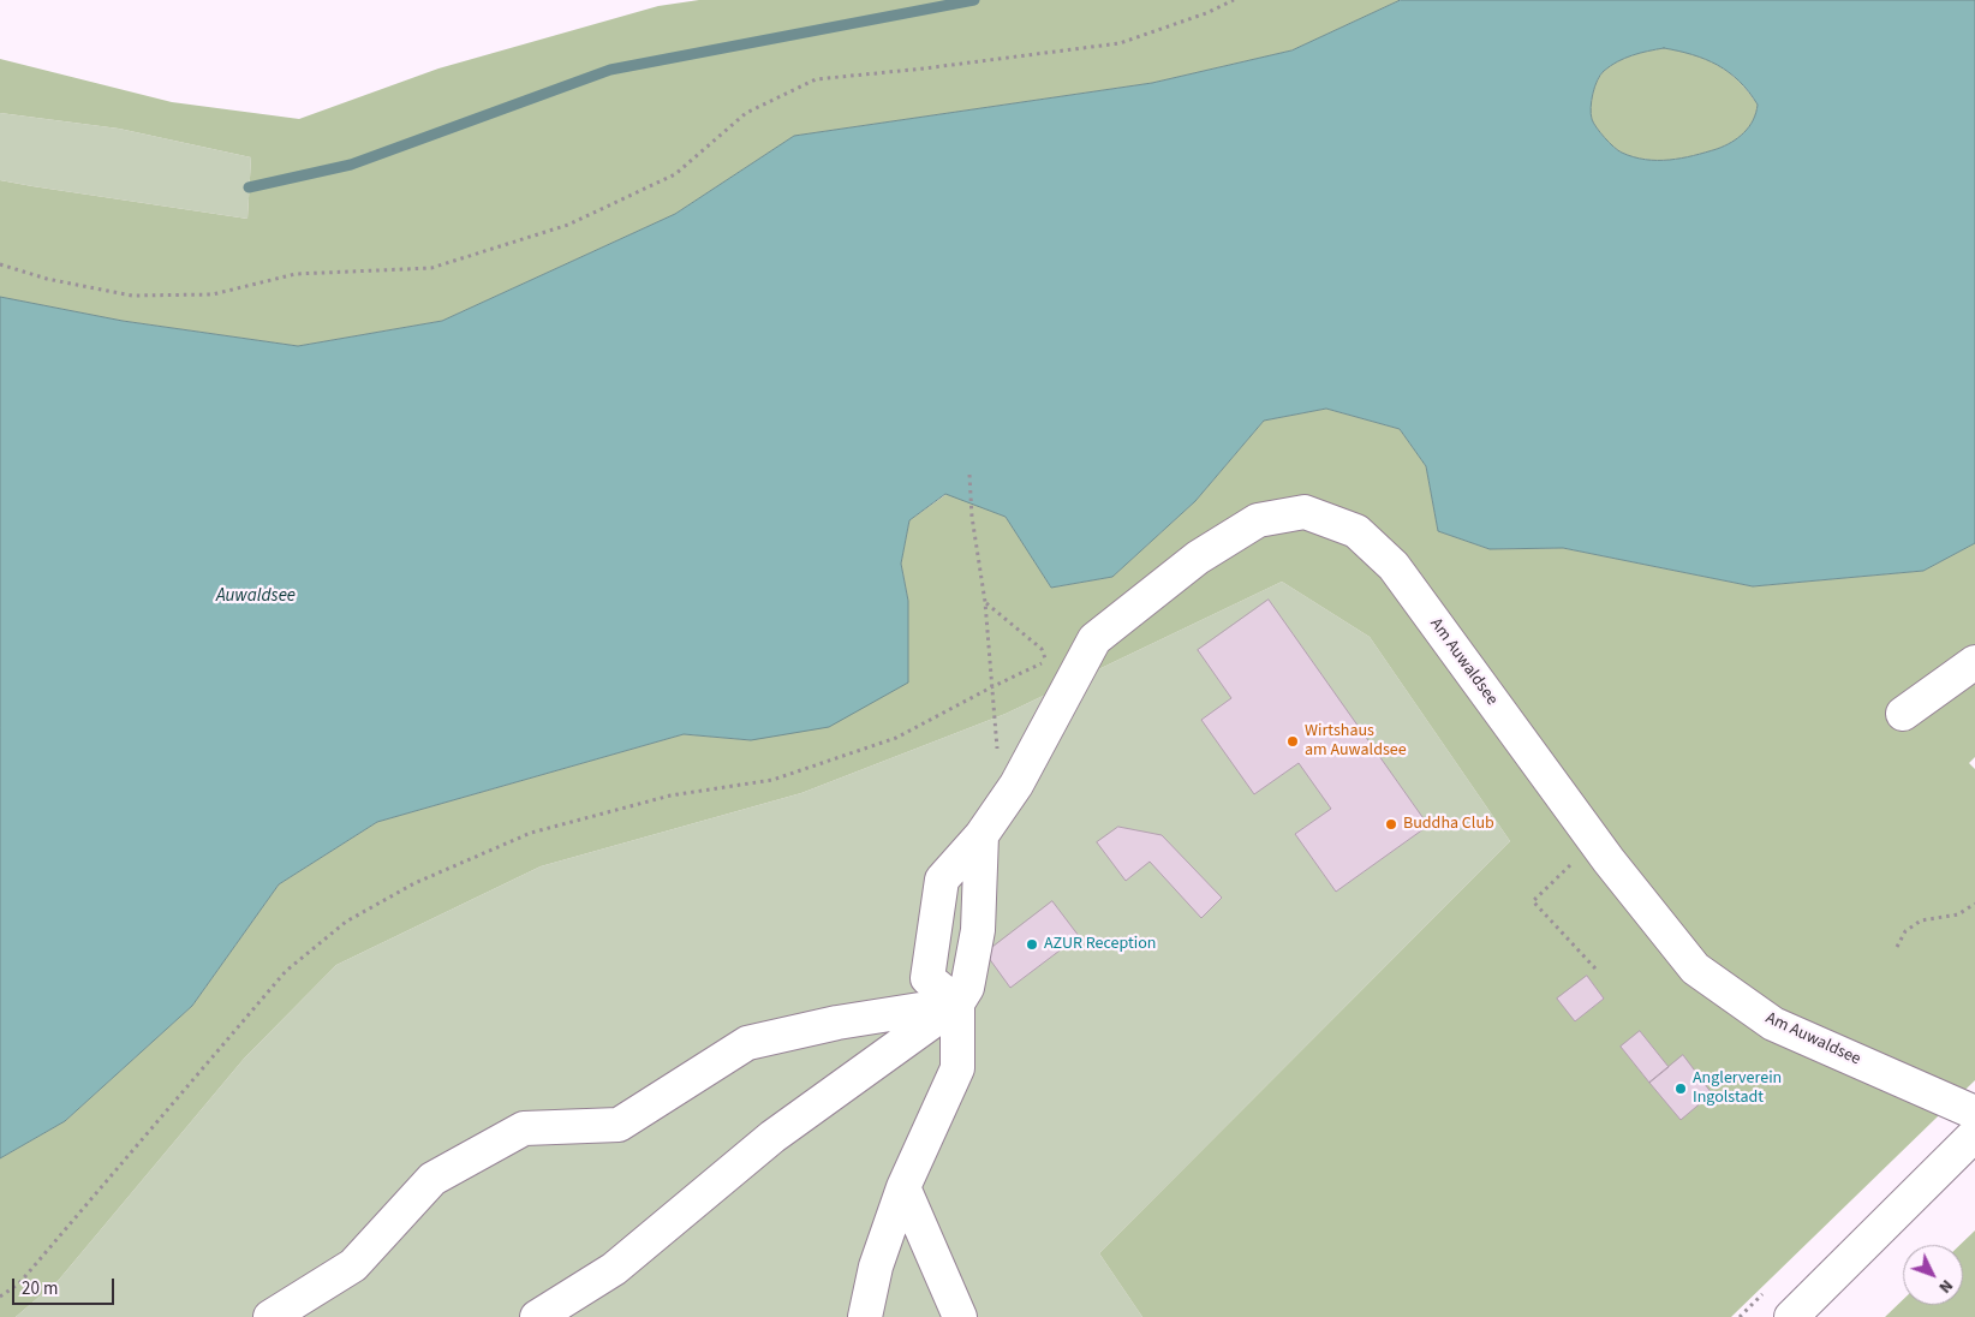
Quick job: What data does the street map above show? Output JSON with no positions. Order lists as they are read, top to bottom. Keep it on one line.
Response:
{"streets":{"street":["Am Auwaldsee"]},"water":["Auwaldsee"],"places":["Wirtshaus am Auwaldsee","Buddha Club","AZUR Reception","Anglerverein Ingolstadt"],"scale_bar":"20 m","north":"bottom right"}
